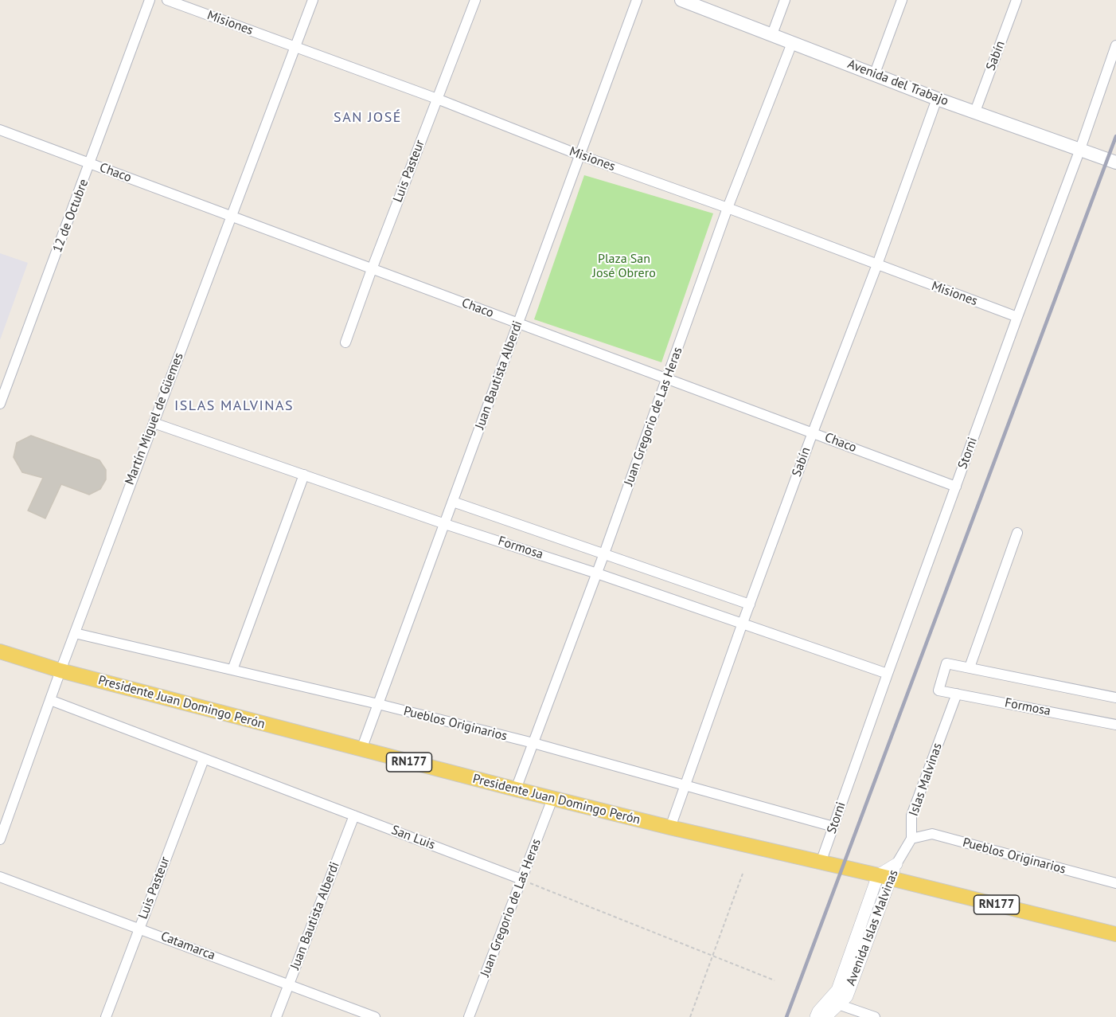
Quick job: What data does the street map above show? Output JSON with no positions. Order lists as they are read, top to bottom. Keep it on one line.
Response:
{"streets":{"main road":["Avenida del Trabajo","Presidente Juan Domingo Perón","RN177"],"street":["Misiones","Sabín","Luis Pasteur","Chaco","12 de Octubre","Juan Bautista Alberdi","Juan Gregorio de Las Heras","Martín Miguel de Güemes","Storni","Formosa","Pueblos Originarios","Islas Malvinas","San Luis","Avenida Islas Malvinas","Catamarca"]},"crossings":[["Misiones","Sabín"],["Misiones","Luis Pasteur"],["Misiones","Juan Bautista Alberdi"],["Misiones","Juan Gregorio de Las Heras"],["Misiones","Martín Miguel de Güemes"],["Misiones","Storni"],["Sabín","Avenida del Trabajo"],["Sabín","Chaco"],["Sabín","Formosa"],["Sabín","Presidente Juan Domingo Perón"],["Sabín","Pueblos Originarios"],["Avenida del Trabajo","Juan Gregorio de Las Heras"],["Avenida del Trabajo","Storni"],["Luis Pasteur","Chaco"],["Luis Pasteur","San Luis"],["Luis Pasteur","Catamarca"],["Chaco","12 de Octubre"],["Chaco","Juan Bautista Alberdi"],["Chaco","Juan Gregorio de Las Heras"],["Chaco","Martín Miguel de Güemes"],["Chaco","Storni"],["Juan Bautista Alberdi","Formosa"],["Juan Bautista Alberdi","Presidente Juan Domingo Perón"],["Juan Bautista Alberdi","Pueblos Originarios"],["Juan Bautista Alberdi","San Luis"],["Juan Bautista Alberdi","Catamarca"],["Juan Gregorio de Las Heras","Formosa"],["Juan Gregorio de Las Heras","Presidente Juan Domingo Perón"],["Juan Gregorio de Las Heras","Pueblos Originarios"],["Juan Gregorio de Las Heras","San Luis"],["Martín Miguel de Güemes","Formosa"],["Martín Miguel de Güemes","Presidente Juan Domingo Perón"],["Martín Miguel de Güemes","Pueblos Originarios"],["Martín Miguel de Güemes","San Luis"],["Storni","Formosa"],["Storni","Presidente Juan Domingo Perón"],["Storni","Pueblos Originarios"],["Formosa","Islas Malvinas"],["Presidente Juan Domingo Perón","Avenida Islas Malvinas"],["Pueblos Originarios","Islas Malvinas"]],"districts":["SAN JOSÉ","ISLAS MALVINAS"],"parks":["Plaza San José Obrero"]}
